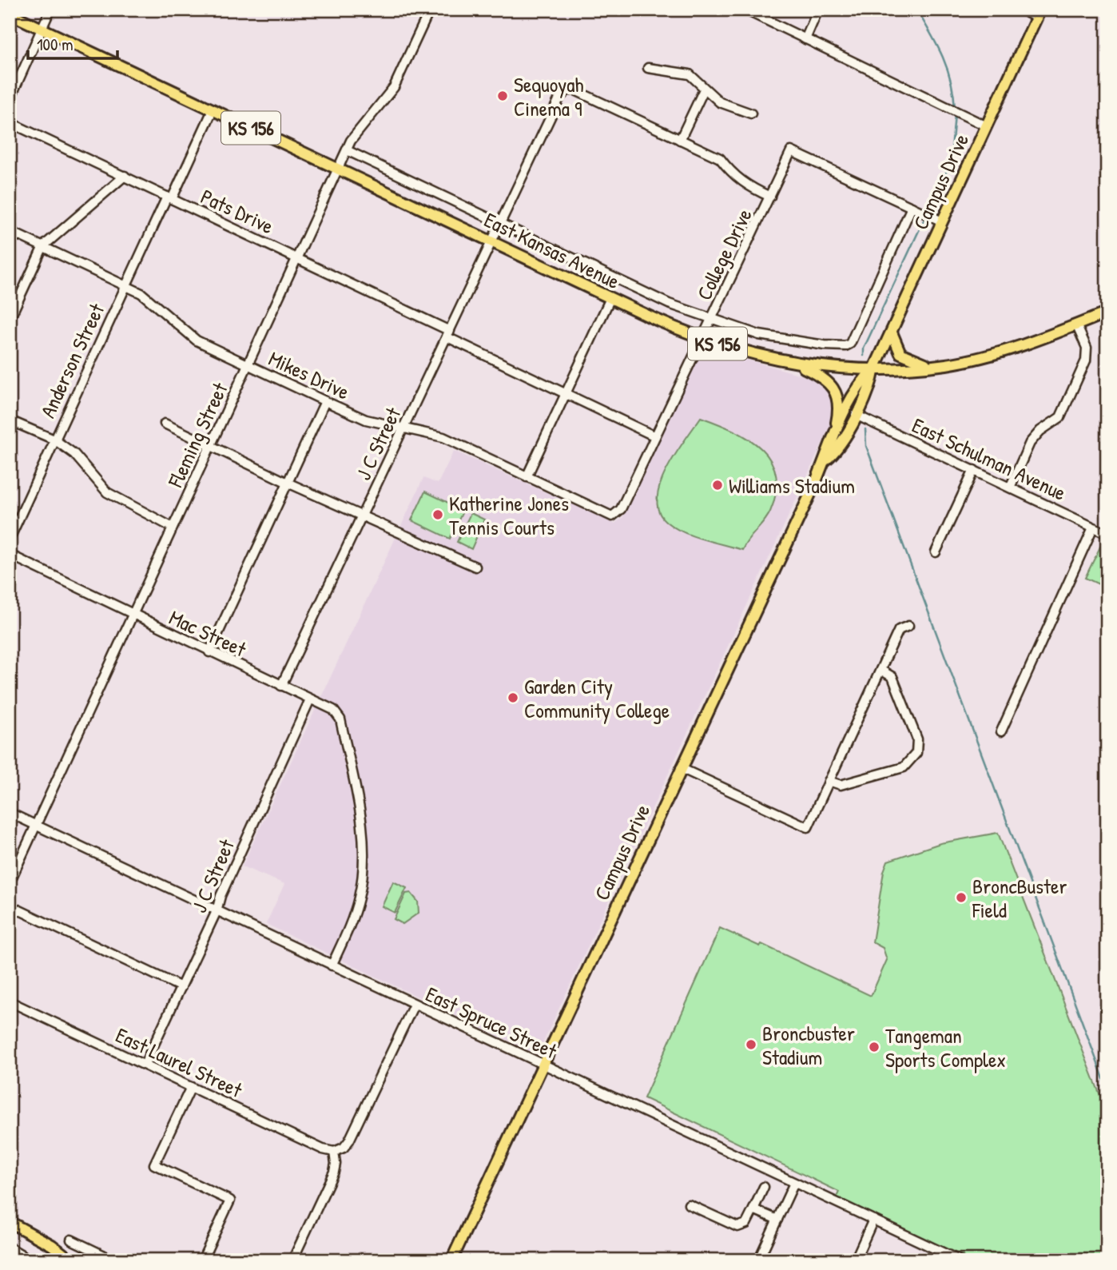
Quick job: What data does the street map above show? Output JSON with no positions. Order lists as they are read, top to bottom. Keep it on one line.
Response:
{"streets":{"main road":["KS 156","Campus Drive","East Kansas Avenue"],"street":["Pats Drive","College Drive","Anderson Street","Mikes Drive","Fleming Street","J C Street","East Schulman Avenue","Mac Street","East Spruce Street","East Laurel Street"]},"crossings":[["Campus Drive","East Kansas Avenue"],["Campus Drive","College Drive"],["Campus Drive","East Schulman Avenue"],["Campus Drive","East Spruce Street"],["Pats Drive","College Drive"],["Pats Drive","Anderson Street"],["Pats Drive","Fleming Street"],["Pats Drive","J C Street"],["East Kansas Avenue","College Drive"],["East Kansas Avenue","Anderson Street"],["East Kansas Avenue","Fleming Street"],["East Kansas Avenue","J C Street"],["College Drive","Mikes Drive"],["Anderson Street","Mikes Drive"],["Mikes Drive","Fleming Street"],["Mikes Drive","J C Street"],["Fleming Street","Mac Street"],["Fleming Street","East Spruce Street"],["J C Street","Mac Street"],["J C Street","East Spruce Street"],["J C Street","East Laurel Street"],["Mac Street","East Spruce Street"]],"places":["Sequoyah Cinema 9","Williams Stadium","Katherine Jones Tennis Courts","Garden City Community College","BroncBuster Field","Broncbuster Stadium","Tangeman Sports Complex"],"scale_bar":"100 m"}
